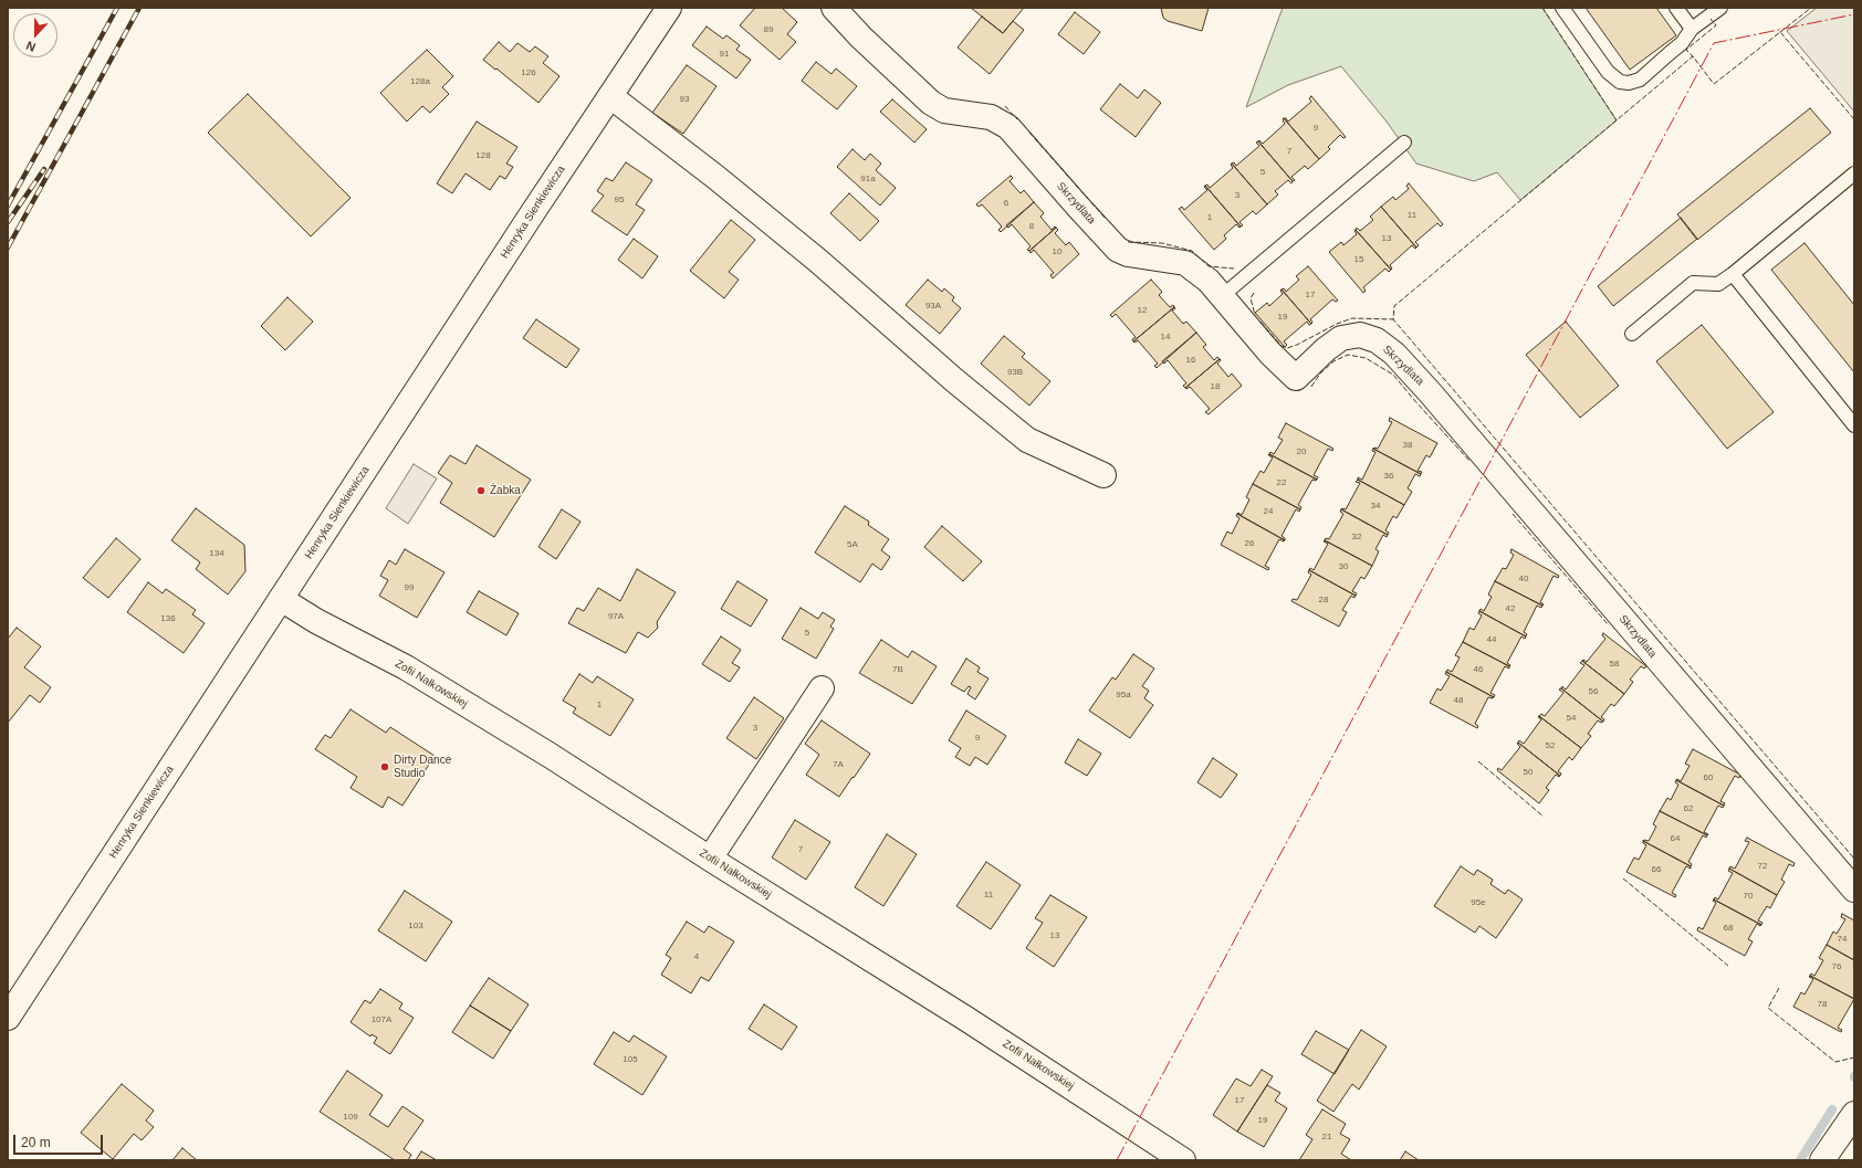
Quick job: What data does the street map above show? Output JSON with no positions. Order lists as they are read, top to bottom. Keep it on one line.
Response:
{"streets":{"street":["Skrzydlata","Henryka Sienkiewicza","Zofii Nałkowskiej"]},"crossings":[["Henryka Sienkiewicza","Zofii Nałkowskiej"]],"places":["Żabka","Dirty Dance Studio"],"house_numbers":["89","91","126","128a","93","9","7","128","5","91a","3","95","6","11","1","8","13","10","15","17","93A","12","19","14","16","93B","18","38","20","36","22","34","24","32","26","5A","134","30","40","99","28","42","97A","136","5","44","58","7B","46","56","95a","48","1","54","3","9","52","7A","50","60","62","64","7","72","66","11","70","95e","103","68","13","74","4","76","78","107A","105","17","109","19","21"],"scale_bar":"20 m","north":"bottom"}
